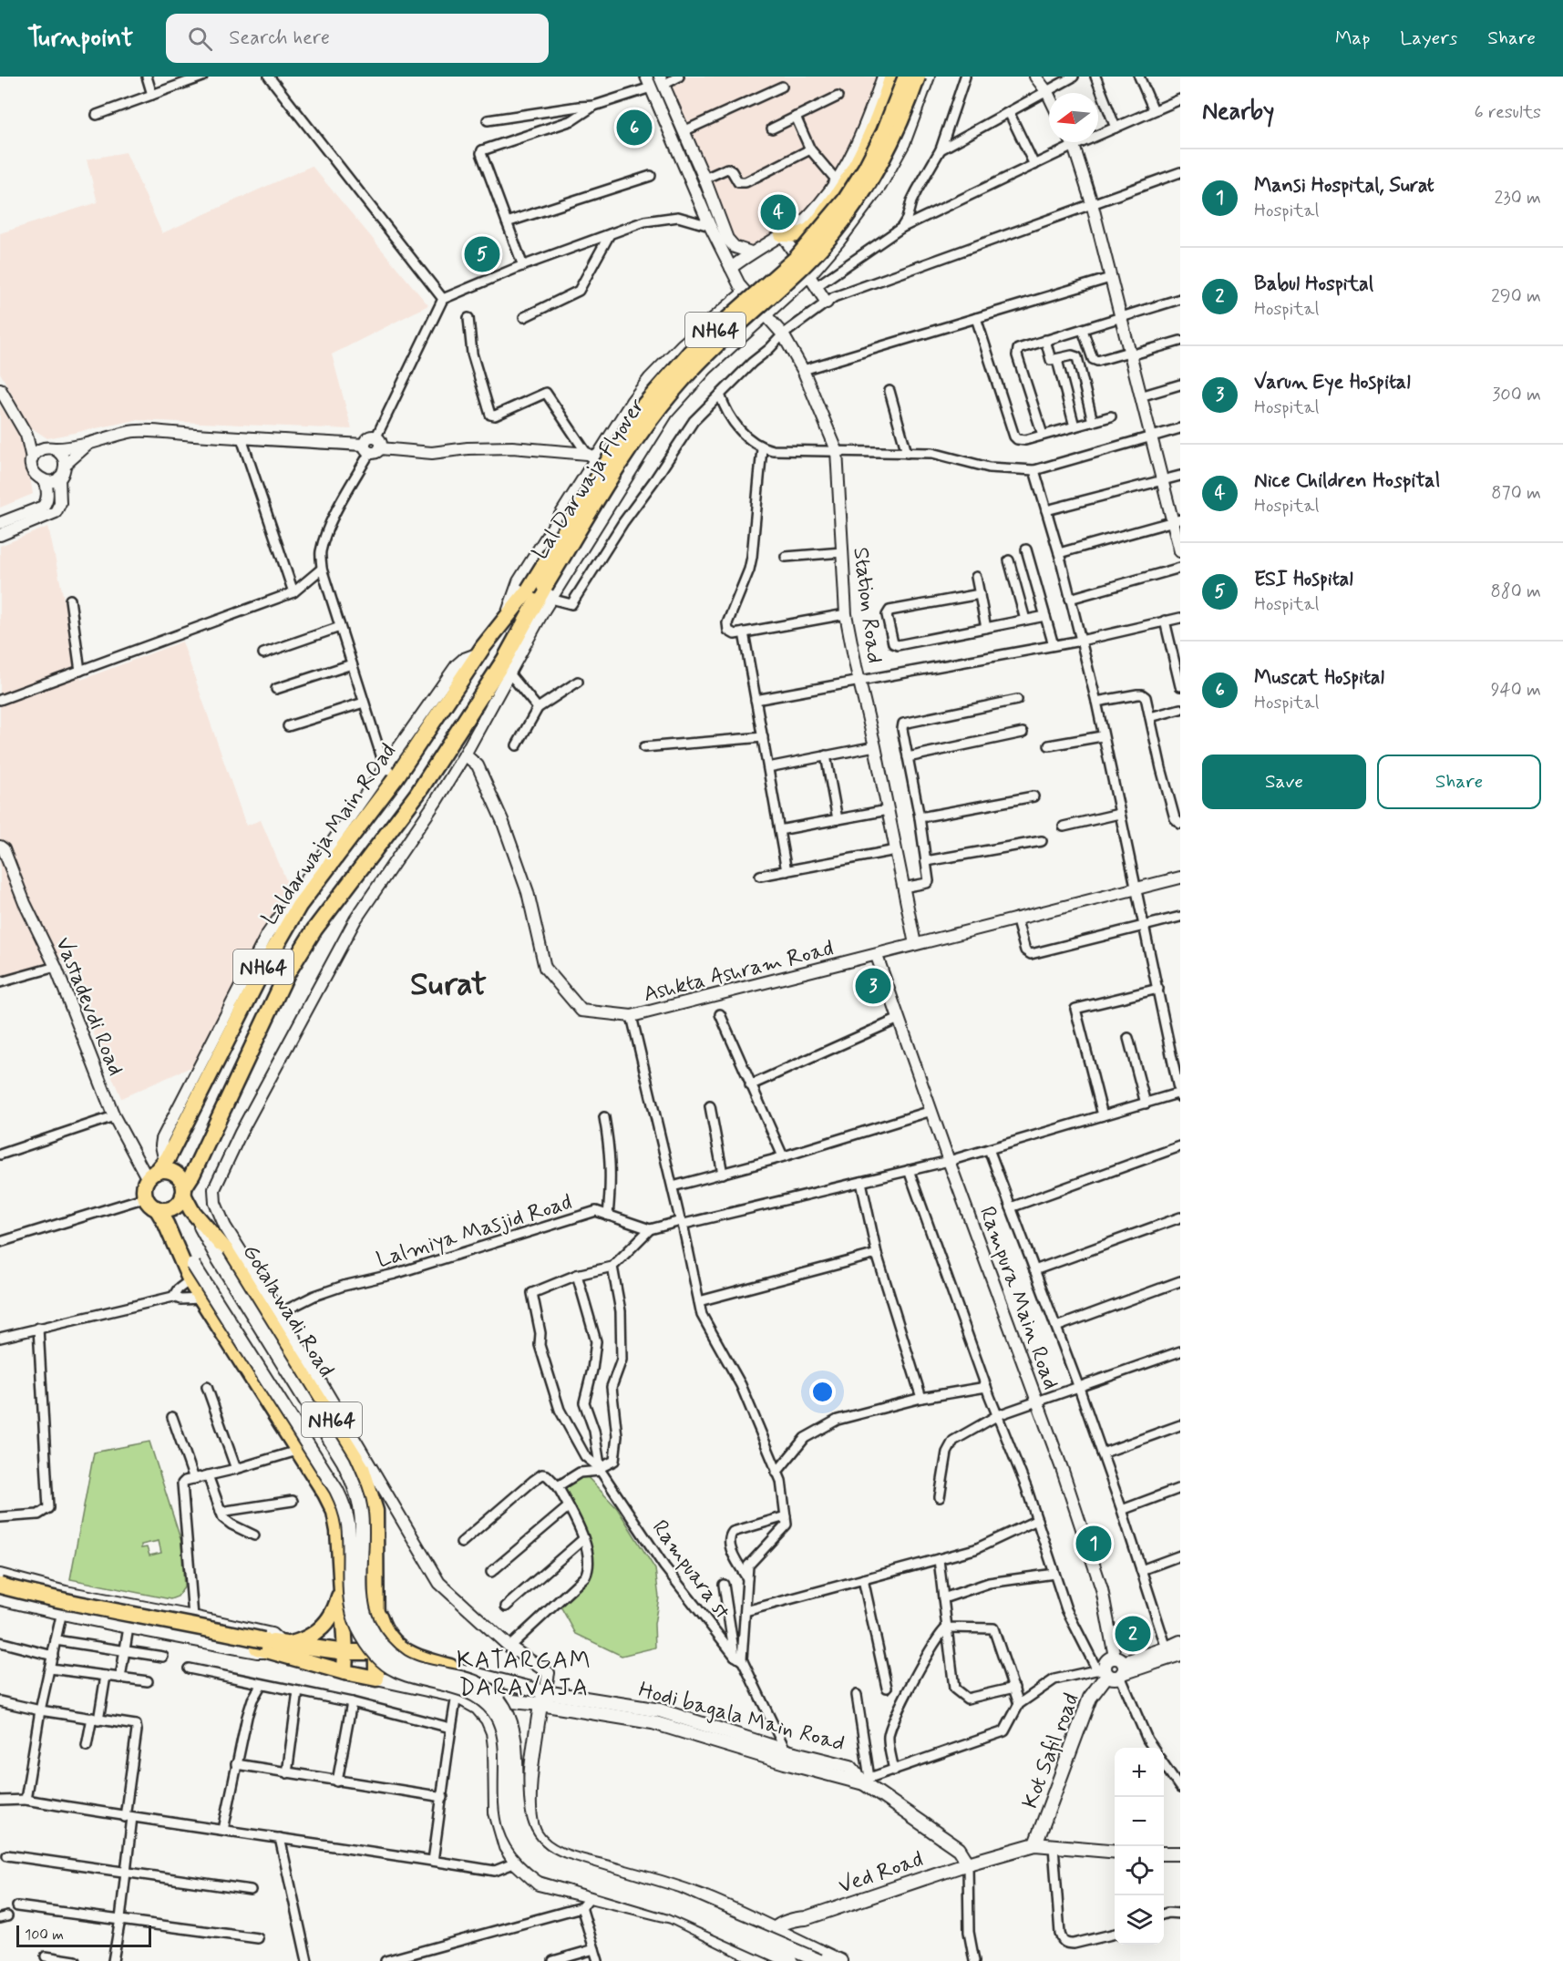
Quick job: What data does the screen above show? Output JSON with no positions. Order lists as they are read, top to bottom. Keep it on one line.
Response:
{"streets":{"highway":["NH64","Lal Darwaja Flyover","Laldarwaja Main ROad","Gotalawadi Road"],"main road":["Hodi bagala Main Road","Kot Safil road","Ved Road"],"street":["Station Road","Ashkta Ashram Road","Vastadevdi Road","Lalmiya Masjid Road","Rampura Main Road","Rampuara st"]},"crossings":[["NH64","Laldarwaja Main ROad"],["NH64","Vastadevdi Road"],["NH64","Gotalawadi Road"],["Lal Darwaja Flyover","Laldarwaja Main ROad"],["Station Road","Ashkta Ashram Road"],["Laldarwaja Main ROad","Vastadevdi Road"],["Laldarwaja Main ROad","Gotalawadi Road"],["Ashkta Ashram Road","Rampura Main Road"],["Vastadevdi Road","Gotalawadi Road"],["Rampura Main Road","Kot Safil road"],["Gotalawadi Road","Hodi bagala Main Road"],["Hodi bagala Main Road","Ved Road"],["Kot Safil road","Ved Road"]],"districts":["Surat","KATARGAM DARAVAJA"],"scale_bar":"100 m","north":"left","page":{"header":"Turnpoint","search":"Search here","nav":["Map","Layers","Share"],"heading":["Nearby","6 results"],"pins":["6","4","5","3","1","2"],"list":[{"mark":"1","name":"Mansi Hospital, Surat","note":"Hospital","value":"230 m"},{"mark":"2","name":"Babul Hospital","note":"Hospital","value":"290 m"},{"mark":"3","name":"Varun Eye Hospital","note":"Hospital","value":"300 m"},{"mark":"4","name":"Nice Children Hospital","note":"Hospital","value":"870 m"},{"mark":"5","name":"ESI Hospital","note":"Hospital","value":"880 m"},{"mark":"6","name":"Muscat Hospital","note":"Hospital","value":"940 m"}],"buttons":["Save","Share"],"map_buttons":["+","−"],"scale":"100 m"}}
